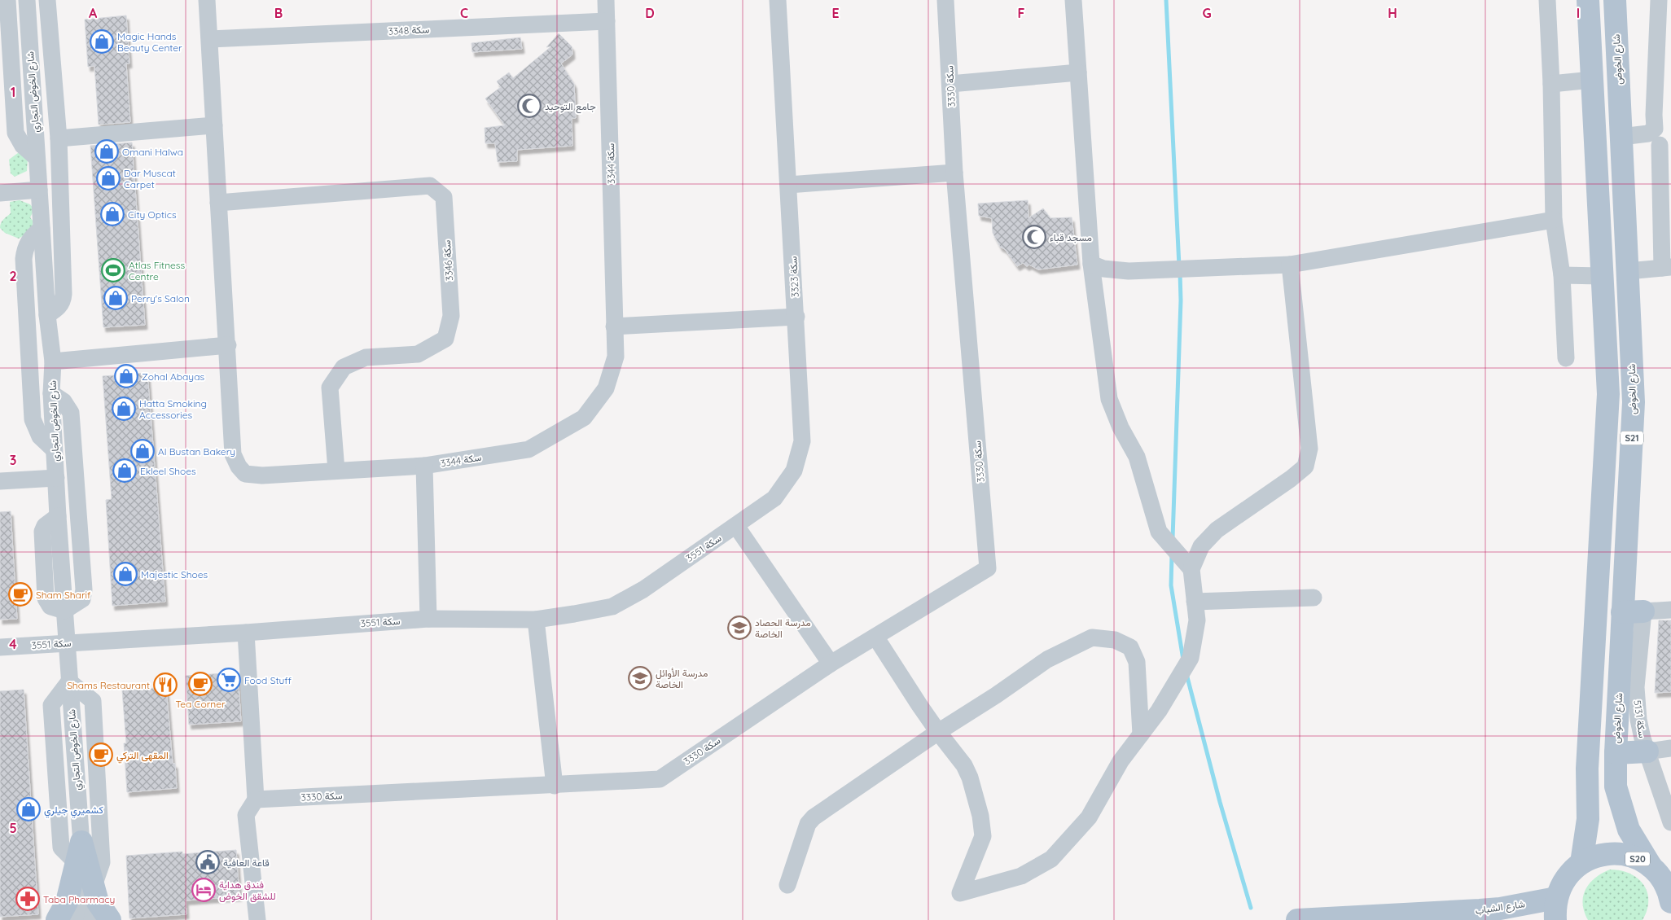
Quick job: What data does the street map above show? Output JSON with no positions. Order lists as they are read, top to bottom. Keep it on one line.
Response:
{"streets":{"main road":["شارع الخوض","S21","S20","شارع الشباب"],"street":["سكة 3348","سكة 3330","شارع الخوض التجاري","سكة 3344","سكة 3346","سكة 3323","سكة 3551","سكة 5131"]},"crossings":[["سكة 3348","سكة 3344"],["شارع الخوض","سكة 5131"],["شارع الخوض","S20"],["شارع الخوض التجاري","سكة 3551"],["سكة 3344","سكة 3346"],["سكة 3323","سكة 3551"],["S21","S20"],["S20","شارع الشباب"]],"places":{"shop":["Magic Hands Beauty Center","Omani Halwa","Dar Muscat Carpet","City Optics","Perry's Salon","Zohal Abayas","Hatta Smoking Accessories","Al Bustan Bakery","Ekleel Shoes","Majestic Shoes","كشميري جيلري"],"mosque":["جامع التوحيد","مسجد قباء"],"sports":["Atlas Fitness Centre"],"cafe":["Sham Sharif","Tea Corner","المقهى التركي"],"school or university":["مدرسة الحصاد الخاصة","مدرسة الأوائل الخاصة"],"supermarket":["Food Stuff"],"restaurant":["Shams Restaurant"],"public building":["قاعة العافية"],"hotel":["فندق هداية للشقق الخوض"],"pharmacy":["Taba Pharmacy"]},"grid":{"columns":["A","B","C","D","E","F","G","H","I"],"rows":["1","2","3","4","5"]}}
